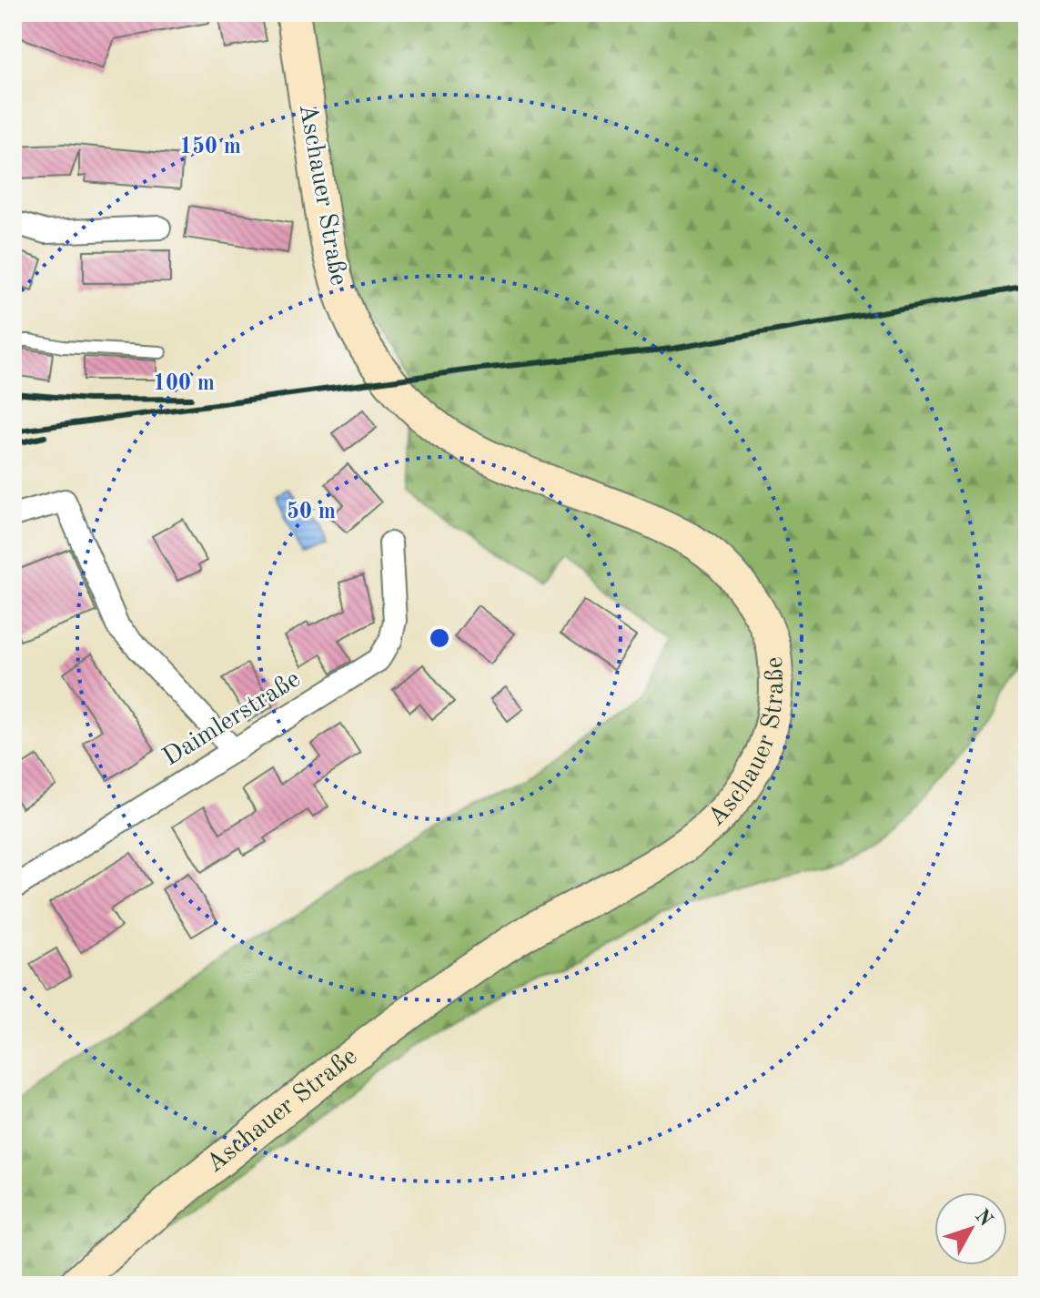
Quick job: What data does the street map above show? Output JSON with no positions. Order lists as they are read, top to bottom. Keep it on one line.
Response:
{"streets":{"street":["Aschauer Straße","Daimlerstraße"]},"north":"top right","rings":["150 m","100 m","50 m"]}
